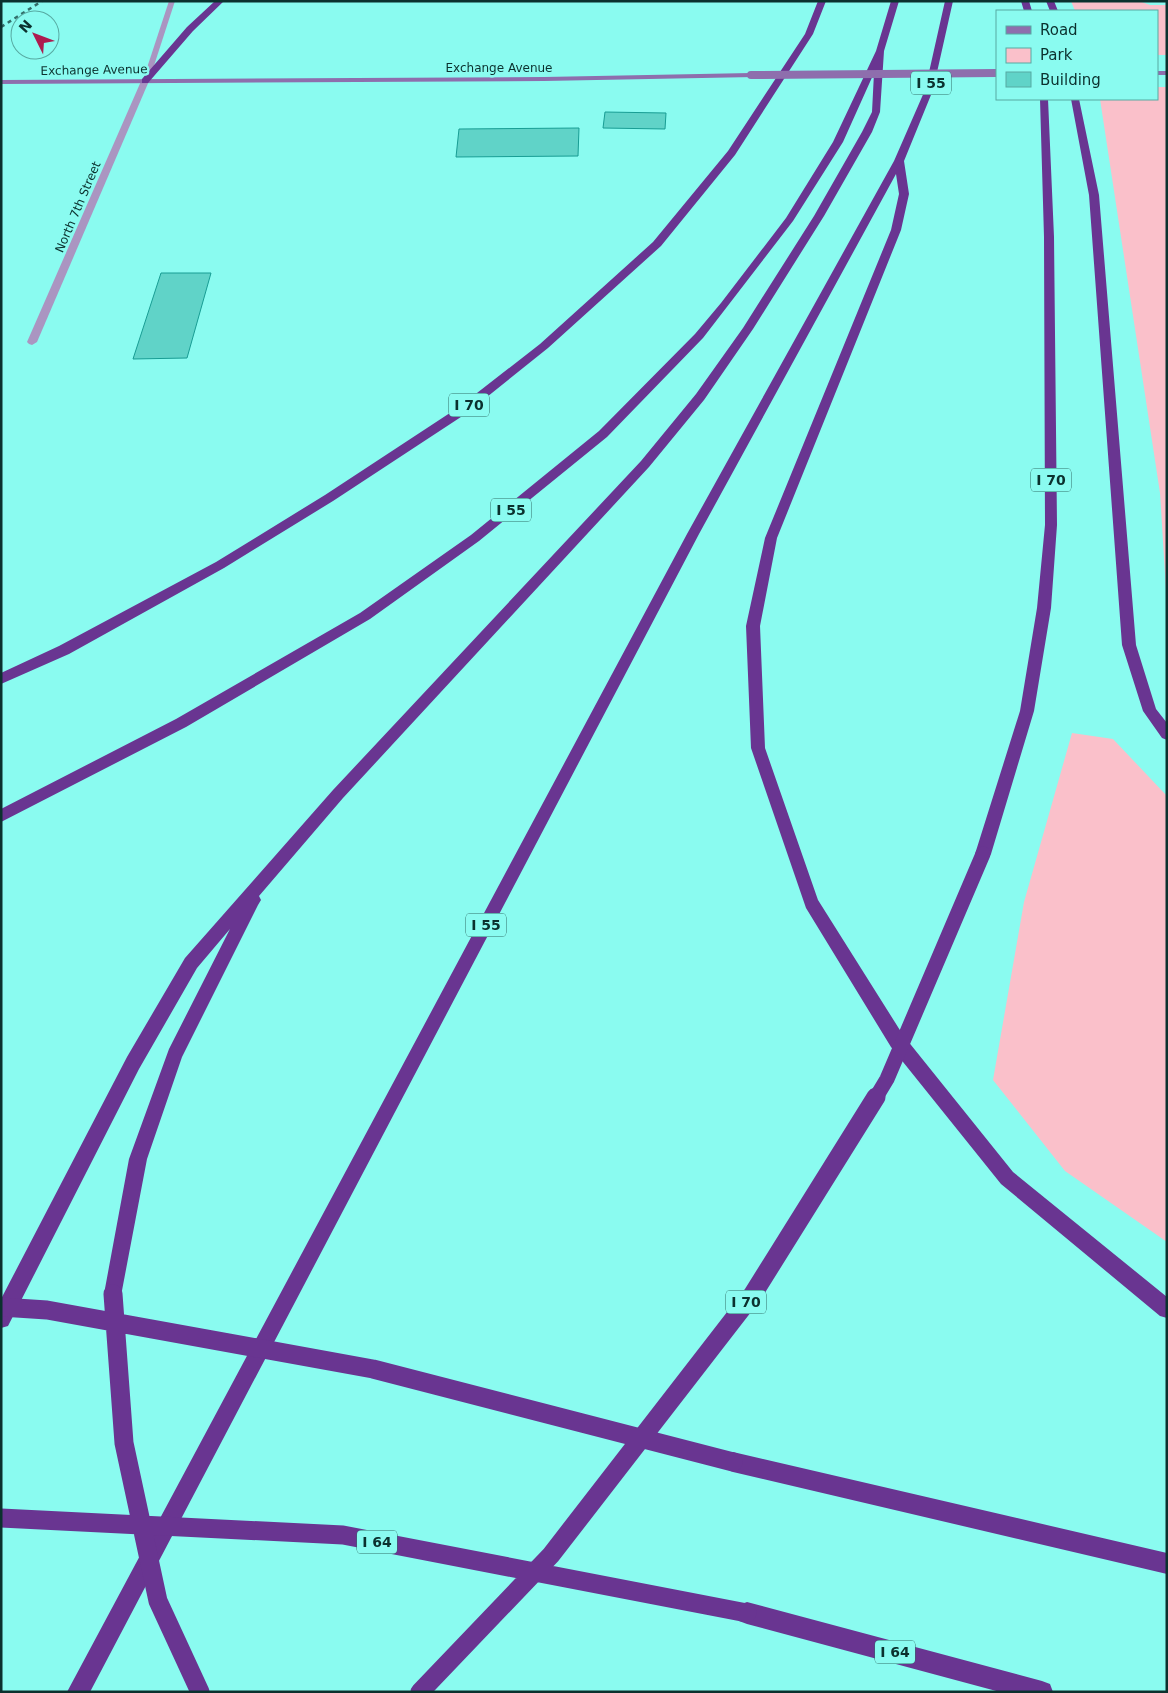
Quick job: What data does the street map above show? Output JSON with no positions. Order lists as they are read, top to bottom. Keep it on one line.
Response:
{"streets":{"highway":["I 55","I 70","I 64"],"street":["Exchange Avenue","North 7th Street"]},"crossings":[["Exchange Avenue","North 7th Street"]],"legend":["Road","Park","Building"],"north":"top left"}
